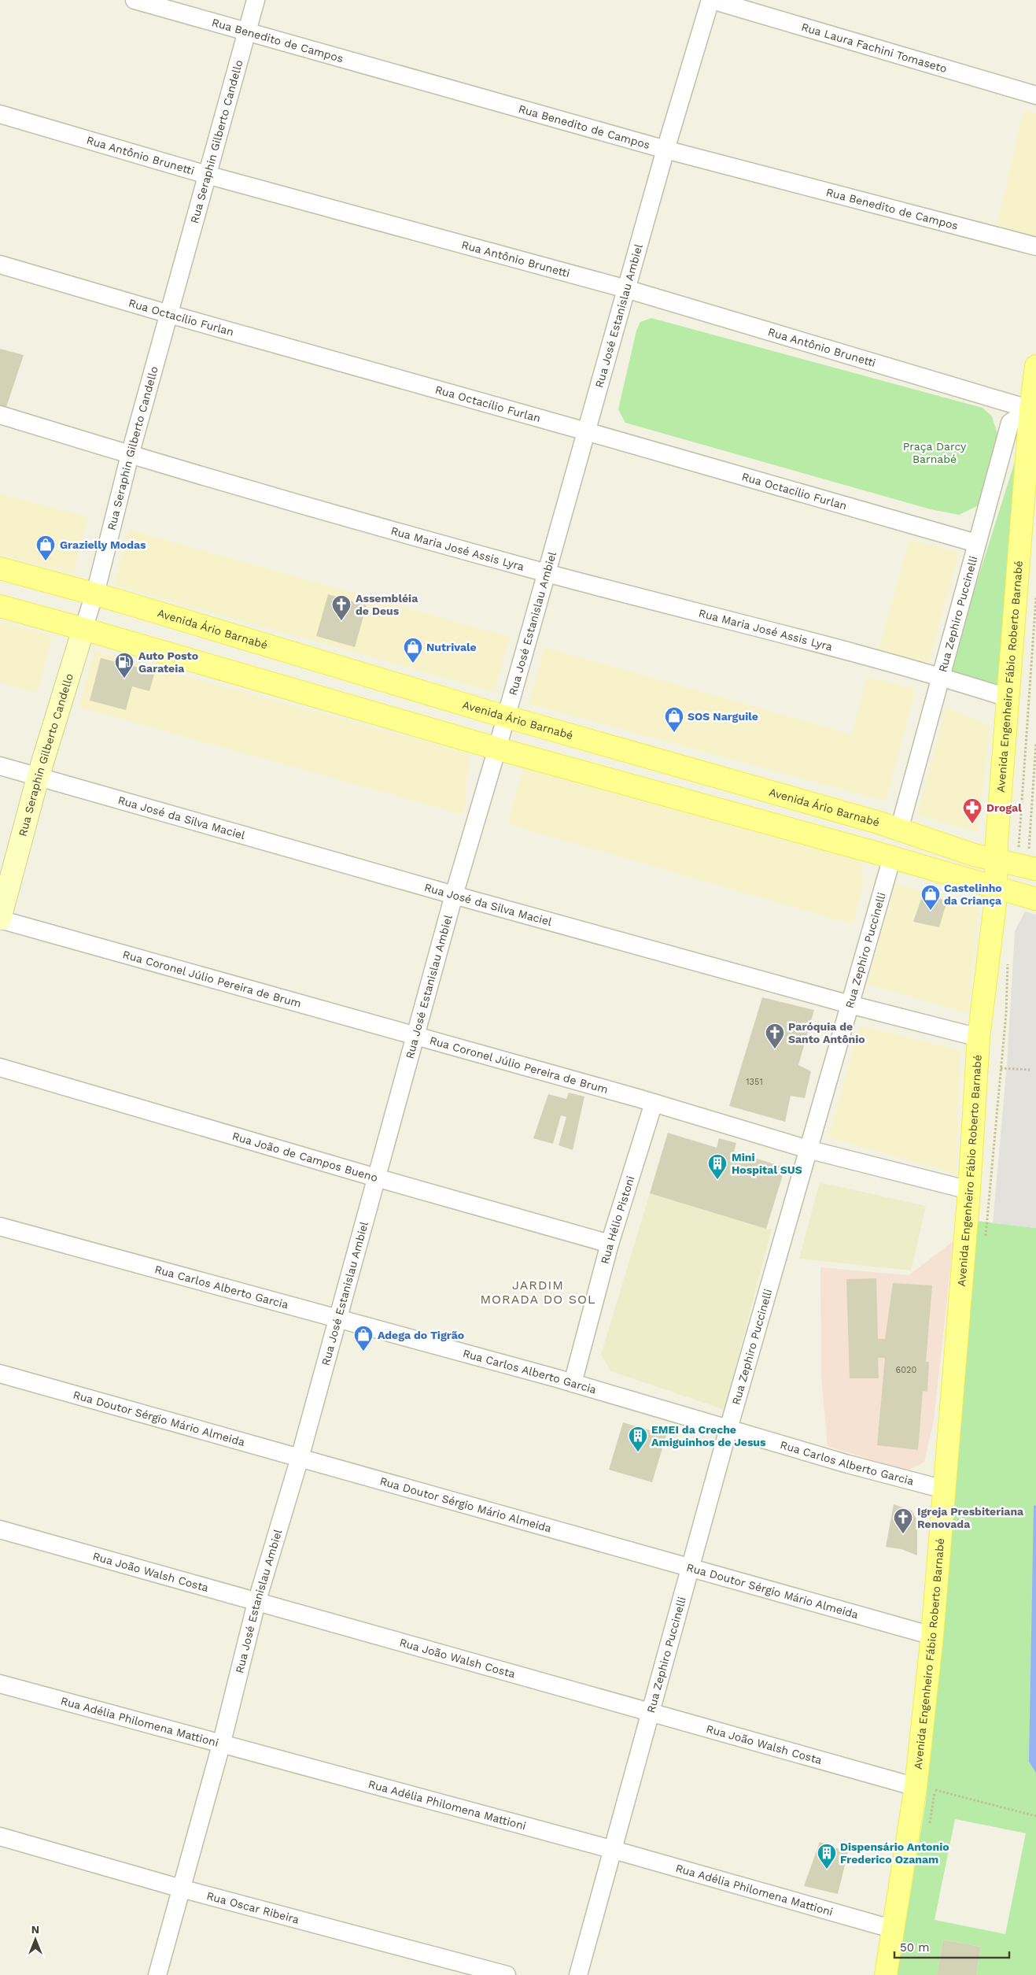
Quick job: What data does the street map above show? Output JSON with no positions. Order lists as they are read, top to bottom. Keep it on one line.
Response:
{"streets":{"main road":["Avenida Ário Barnabé","Avenida Engenheiro Fábio Roberto Barnabé"],"street":["Rua Benedito de Campos","Rua Laura Fachini Tomaseto","Rua Seraphin Gilberto Candello","Rua Antônio Brunetti","Rua José Estanislau Ambiel","Rua Octacílio Furlan","Rua Maria José Assis Lyra","Rua Zephiro Puccinelli","Rua José da Silva Maciel","Rua Coronel Júlio Pereira de Brum","Rua João de Campos Bueno","Rua Hélio Pistoni","Rua Carlos Alberto Garcia","Rua Doutor Sérgio Mário Almeida","Rua João Walsh Costa","Rua Adélia Philomena Mattioni","Rua Oscar Ribeira"]},"crossings":[["Rua Benedito de Campos","Rua Seraphin Gilberto Candello"],["Rua Benedito de Campos","Rua José Estanislau Ambiel"],["Rua Laura Fachini Tomaseto","Rua José Estanislau Ambiel"],["Rua Seraphin Gilberto Candello","Rua Antônio Brunetti"],["Rua Seraphin Gilberto Candello","Rua Octacílio Furlan"],["Rua Seraphin Gilberto Candello","Rua Maria José Assis Lyra"],["Rua Seraphin Gilberto Candello","Avenida Ário Barnabé"],["Rua Seraphin Gilberto Candello","Rua José da Silva Maciel"],["Rua Seraphin Gilberto Candello","Rua Coronel Júlio Pereira de Brum"],["Rua Antônio Brunetti","Rua José Estanislau Ambiel"],["Rua Antônio Brunetti","Rua Zephiro Puccinelli"],["Rua Antônio Brunetti","Avenida Engenheiro Fábio Roberto Barnabé"],["Rua José Estanislau Ambiel","Rua Octacílio Furlan"],["Rua José Estanislau Ambiel","Rua Maria José Assis Lyra"],["Rua José Estanislau Ambiel","Avenida Ário Barnabé"],["Rua José Estanislau Ambiel","Rua José da Silva Maciel"],["Rua José Estanislau Ambiel","Rua Coronel Júlio Pereira de Brum"],["Rua José Estanislau Ambiel","Rua João de Campos Bueno"],["Rua José Estanislau Ambiel","Rua Carlos Alberto Garcia"],["Rua José Estanislau Ambiel","Rua Doutor Sérgio Mário Almeida"],["Rua José Estanislau Ambiel","Rua João Walsh Costa"],["Rua José Estanislau Ambiel","Rua Adélia Philomena Mattioni"],["Rua José Estanislau Ambiel","Rua Oscar Ribeira"],["Rua Octacílio Furlan","Rua Zephiro Puccinelli"],["Rua Maria José Assis Lyra","Rua Zephiro Puccinelli"],["Rua Maria José Assis Lyra","Avenida Engenheiro Fábio Roberto Barnabé"],["Rua Zephiro Puccinelli","Avenida Ário Barnabé"],["Rua Zephiro Puccinelli","Avenida Engenheiro Fábio Roberto Barnabé"],["Rua Zephiro Puccinelli","Rua José da Silva Maciel"],["Rua Zephiro Puccinelli","Rua Coronel Júlio Pereira de Brum"],["Rua Zephiro Puccinelli","Rua Carlos Alberto Garcia"],["Rua Zephiro Puccinelli","Rua Doutor Sérgio Mário Almeida"],["Rua Zephiro Puccinelli","Rua João Walsh Costa"],["Rua Zephiro Puccinelli","Rua Adélia Philomena Mattioni"],["Avenida Ário Barnabé","Avenida Engenheiro Fábio Roberto Barnabé"],["Avenida Engenheiro Fábio Roberto Barnabé","Rua José da Silva Maciel"],["Avenida Engenheiro Fábio Roberto Barnabé","Rua Coronel Júlio Pereira de Brum"],["Avenida Engenheiro Fábio Roberto Barnabé","Rua Carlos Alberto Garcia"],["Avenida Engenheiro Fábio Roberto Barnabé","Rua Doutor Sérgio Mário Almeida"],["Avenida Engenheiro Fábio Roberto Barnabé","Rua João Walsh Costa"],["Avenida Engenheiro Fábio Roberto Barnabé","Rua Adélia Philomena Mattioni"],["Rua Coronel Júlio Pereira de Brum","Rua Hélio Pistoni"],["Rua João de Campos Bueno","Rua Hélio Pistoni"],["Rua Hélio Pistoni","Rua Carlos Alberto Garcia"]],"districts":["JARDIM MORADA DO SOL"],"parks":["Praça Darcy Barnabé"],"places":{"shop":["Grazielly Modas","Nutrivale","SOS Narguile","Castelinho da Criança","Adega do Tigrão"],"church":["Assembléia de Deus","Paróquia de Santo Antônio","Igreja Presbiteriana Renovada"],"fuel station":["Auto Posto Garateia"],"pharmacy":["Drogal"],"building":["Mini Hospital SUS","EMEI da Creche Amiguinhos de Jesus","Dispensário Antonio Frederico Ozanam"]},"house_numbers":["1351","6020"],"scale_bar":"50 m","north":"top"}
